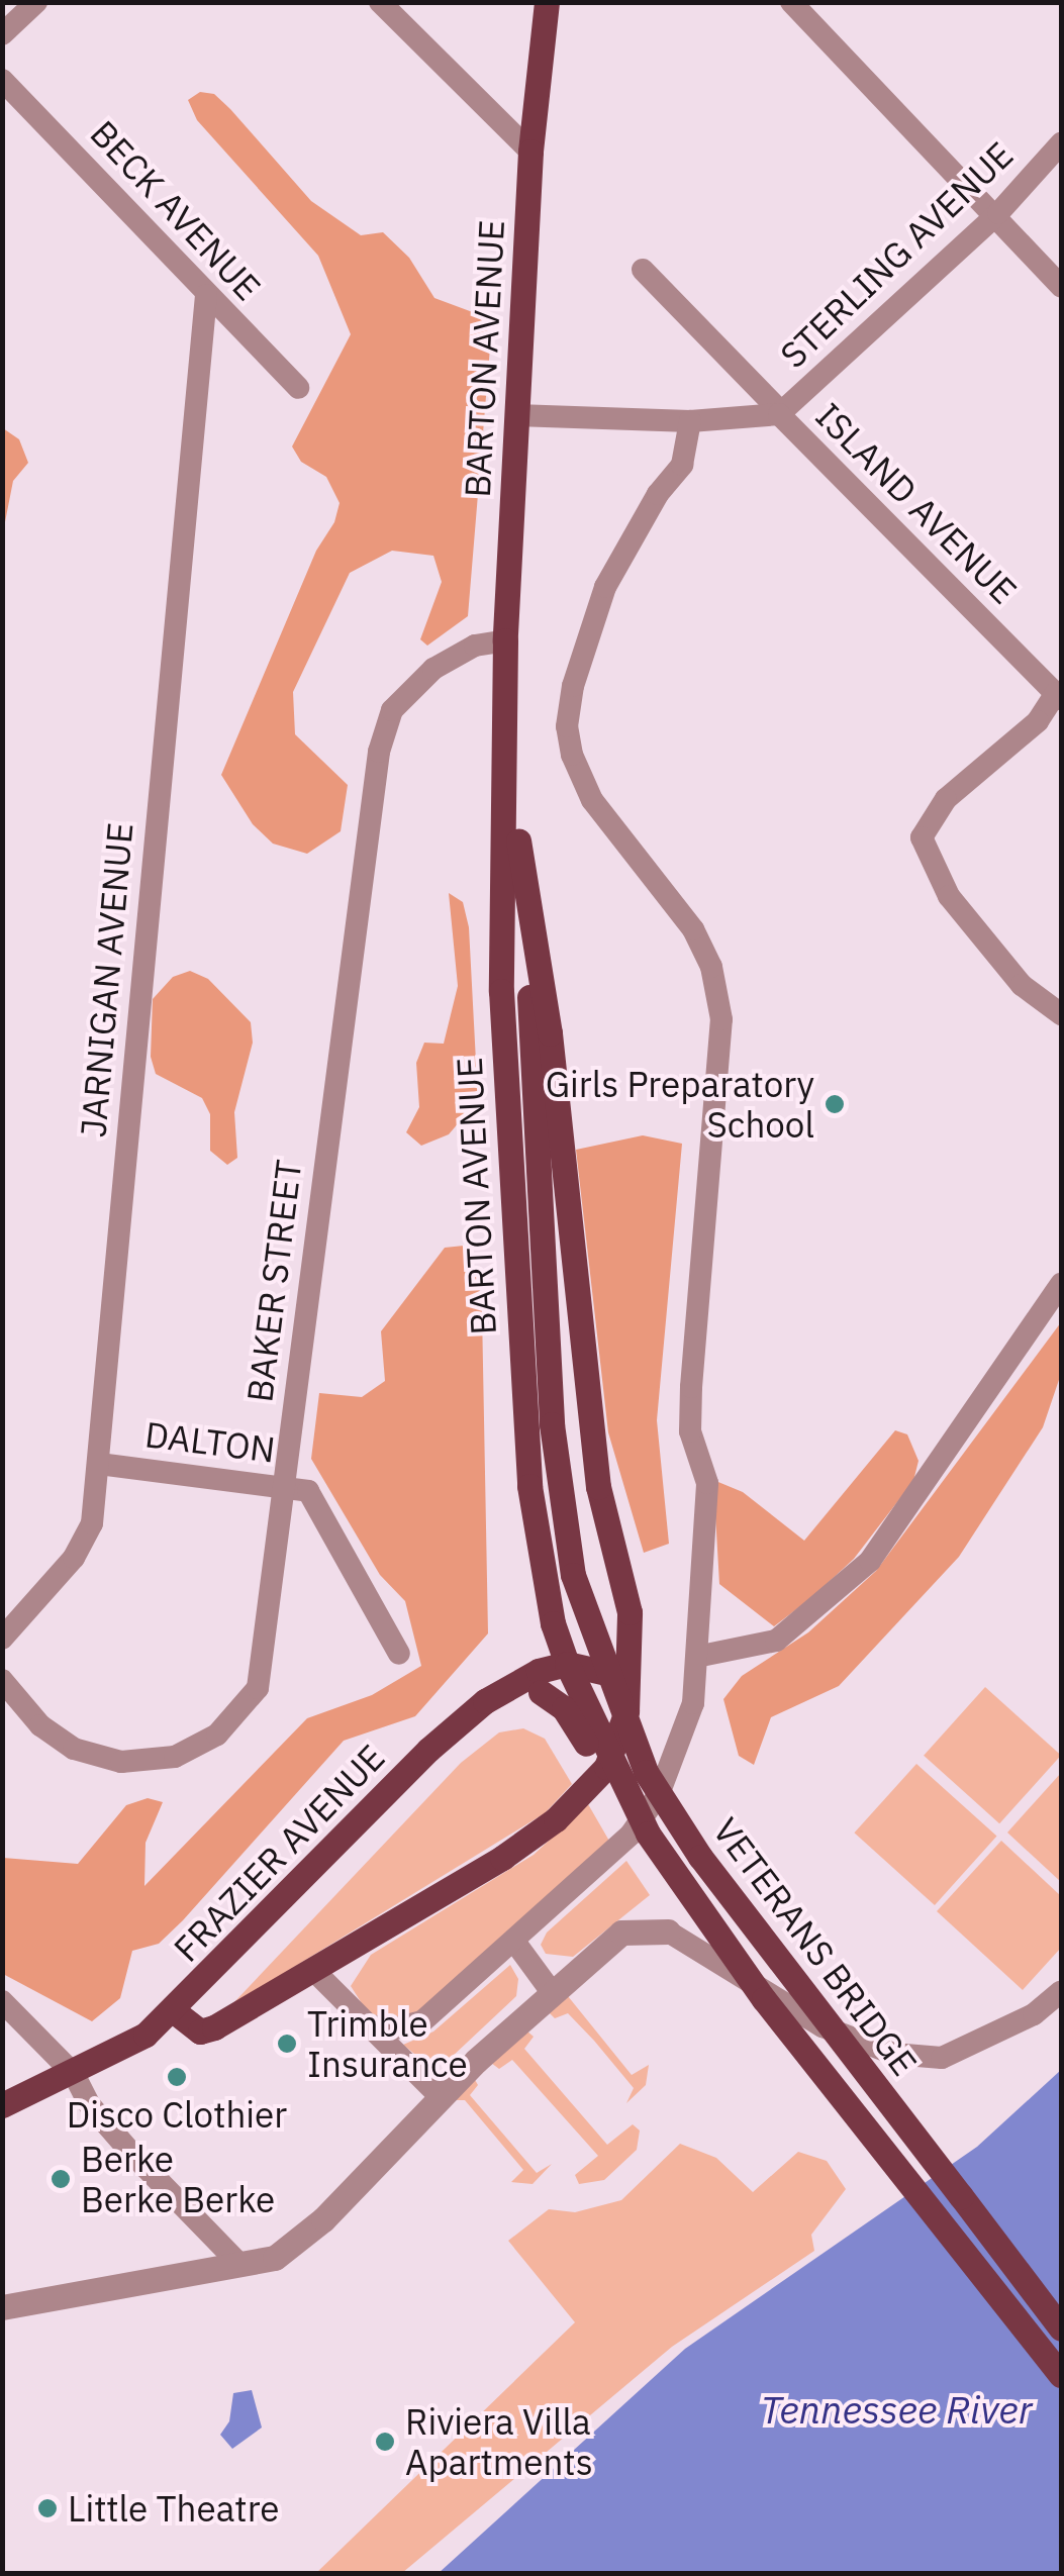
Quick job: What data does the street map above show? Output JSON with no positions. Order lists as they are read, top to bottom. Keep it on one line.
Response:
{"streets":{"main road":["BARTON AVENUE","FRAZIER AVENUE","VETERANS BRIDGE"],"street":["BECK AVENUE","STERLING AVENUE","ISLAND AVENUE","JARNIGAN AVENUE","BAKER STREET","DALTON"]},"crossings":[["BECK AVENUE","JARNIGAN AVENUE"],["STERLING AVENUE","ISLAND AVENUE"],["BARTON AVENUE","ISLAND AVENUE"],["BARTON AVENUE","BAKER STREET"],["BARTON AVENUE","FRAZIER AVENUE"],["BARTON AVENUE","VETERANS BRIDGE"],["JARNIGAN AVENUE","DALTON"],["BAKER STREET","DALTON"],["FRAZIER AVENUE","VETERANS BRIDGE"]],"water":["Tennessee River"],"places":["Girls Preparatory School","Trimble Insurance","Disco Clothier","Berke Berke Berke","Riviera Villa Apartments","Little Theatre"]}
